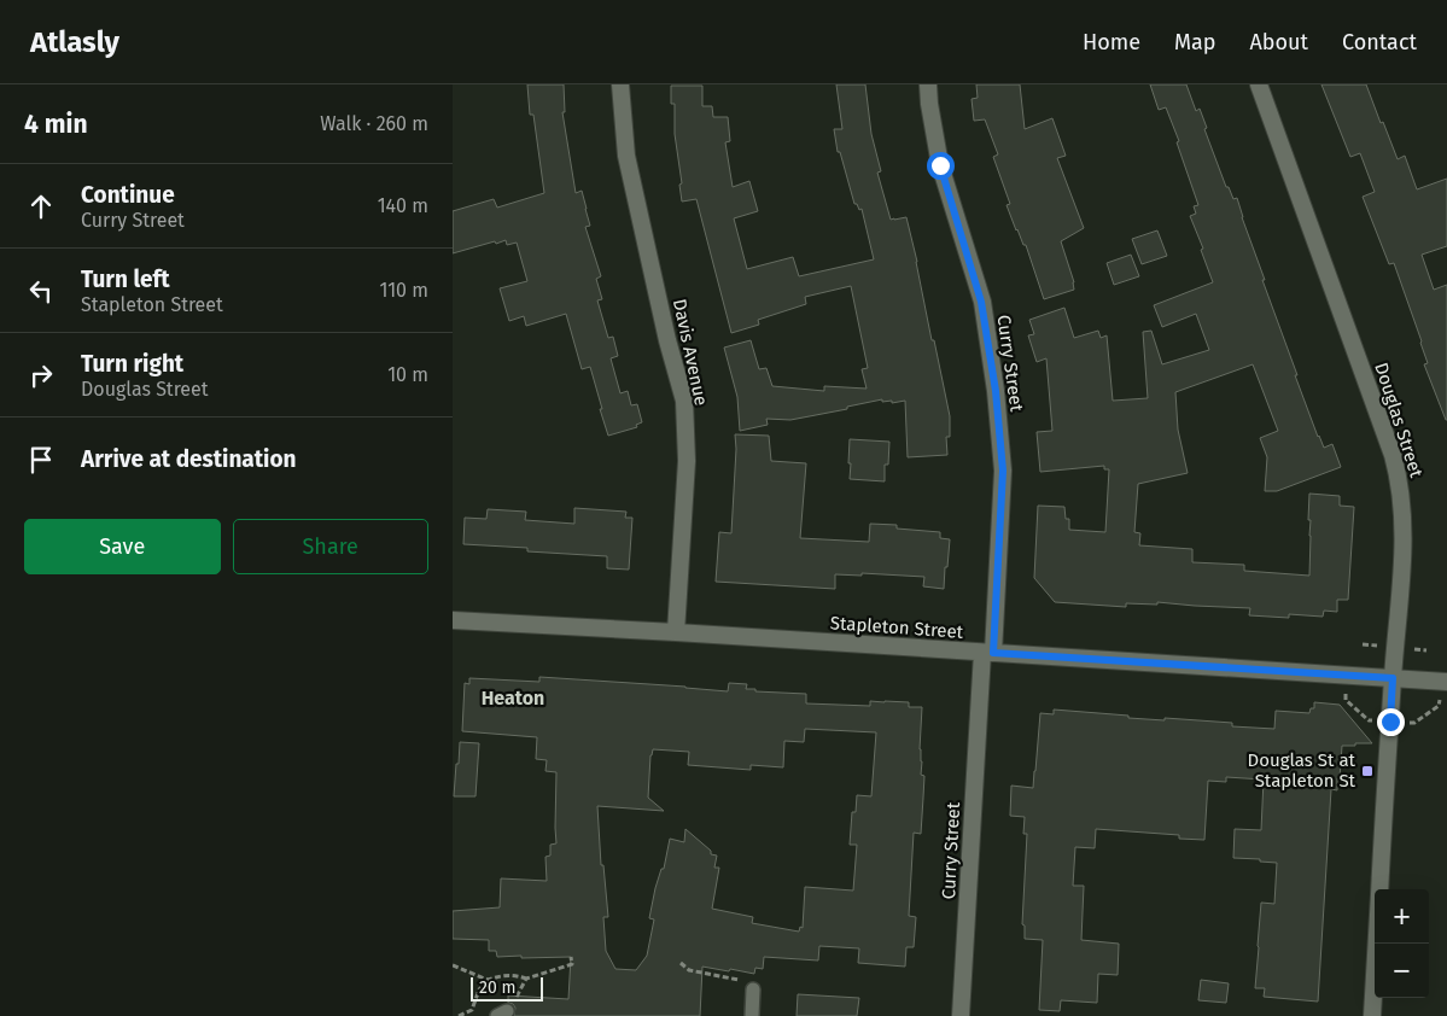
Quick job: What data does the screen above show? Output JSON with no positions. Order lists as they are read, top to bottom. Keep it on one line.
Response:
{"streets":{"street":["Davis Avenue","Curry Street","Douglas Street","Stapleton Street"]},"crossings":[["Davis Avenue","Stapleton Street"],["Curry Street","Stapleton Street"],["Douglas Street","Stapleton Street"]],"districts":["Heaton"],"places":{"transit":["Douglas St at Stapleton St"]},"scale_bar":"20 m","page":{"header":"Atlasly","nav":["Home","Map","About","Contact"],"heading":["4 min","Walk · 260 m"],"list":[["Continue","Curry Street","140 m"],["Turn left","Stapleton Street","110 m"],["Turn right","Douglas Street","10 m"],"Arrive at destination"],"buttons":["Save","Share"],"map_buttons":["+","−"],"scale":"20 m"}}
